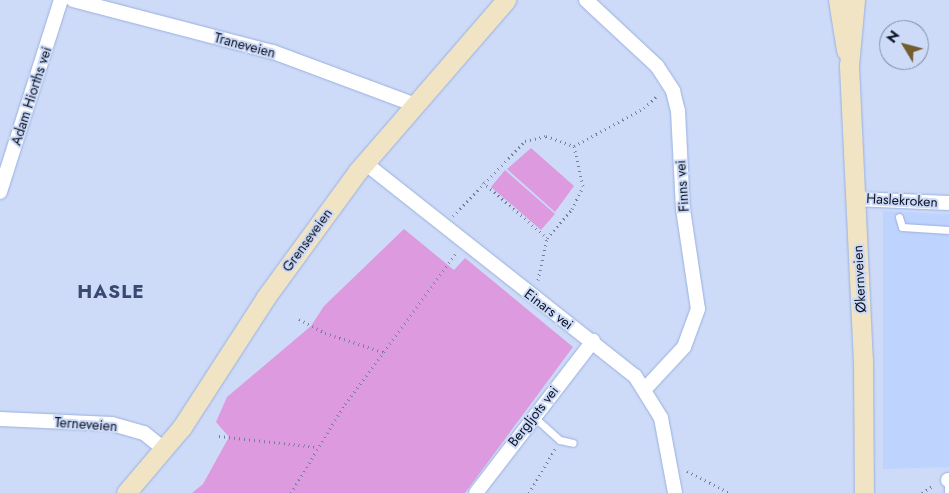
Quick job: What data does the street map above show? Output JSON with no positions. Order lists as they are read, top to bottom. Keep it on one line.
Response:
{"streets":{"main road":["Grenseveien","Økernveien"],"street":["Traneveien","Adam Hiorths vei","Finns vei","Haslekroken","Einars vei","Bergljots vei","Terneveien"]},"crossings":[["Traneveien","Grenseveien"],["Finns vei","Einars vei"],["Haslekroken","Økernveien"],["Grenseveien","Einars vei"],["Grenseveien","Terneveien"],["Einars vei","Bergljots vei"]],"districts":["HASLE"],"north":"top left"}
